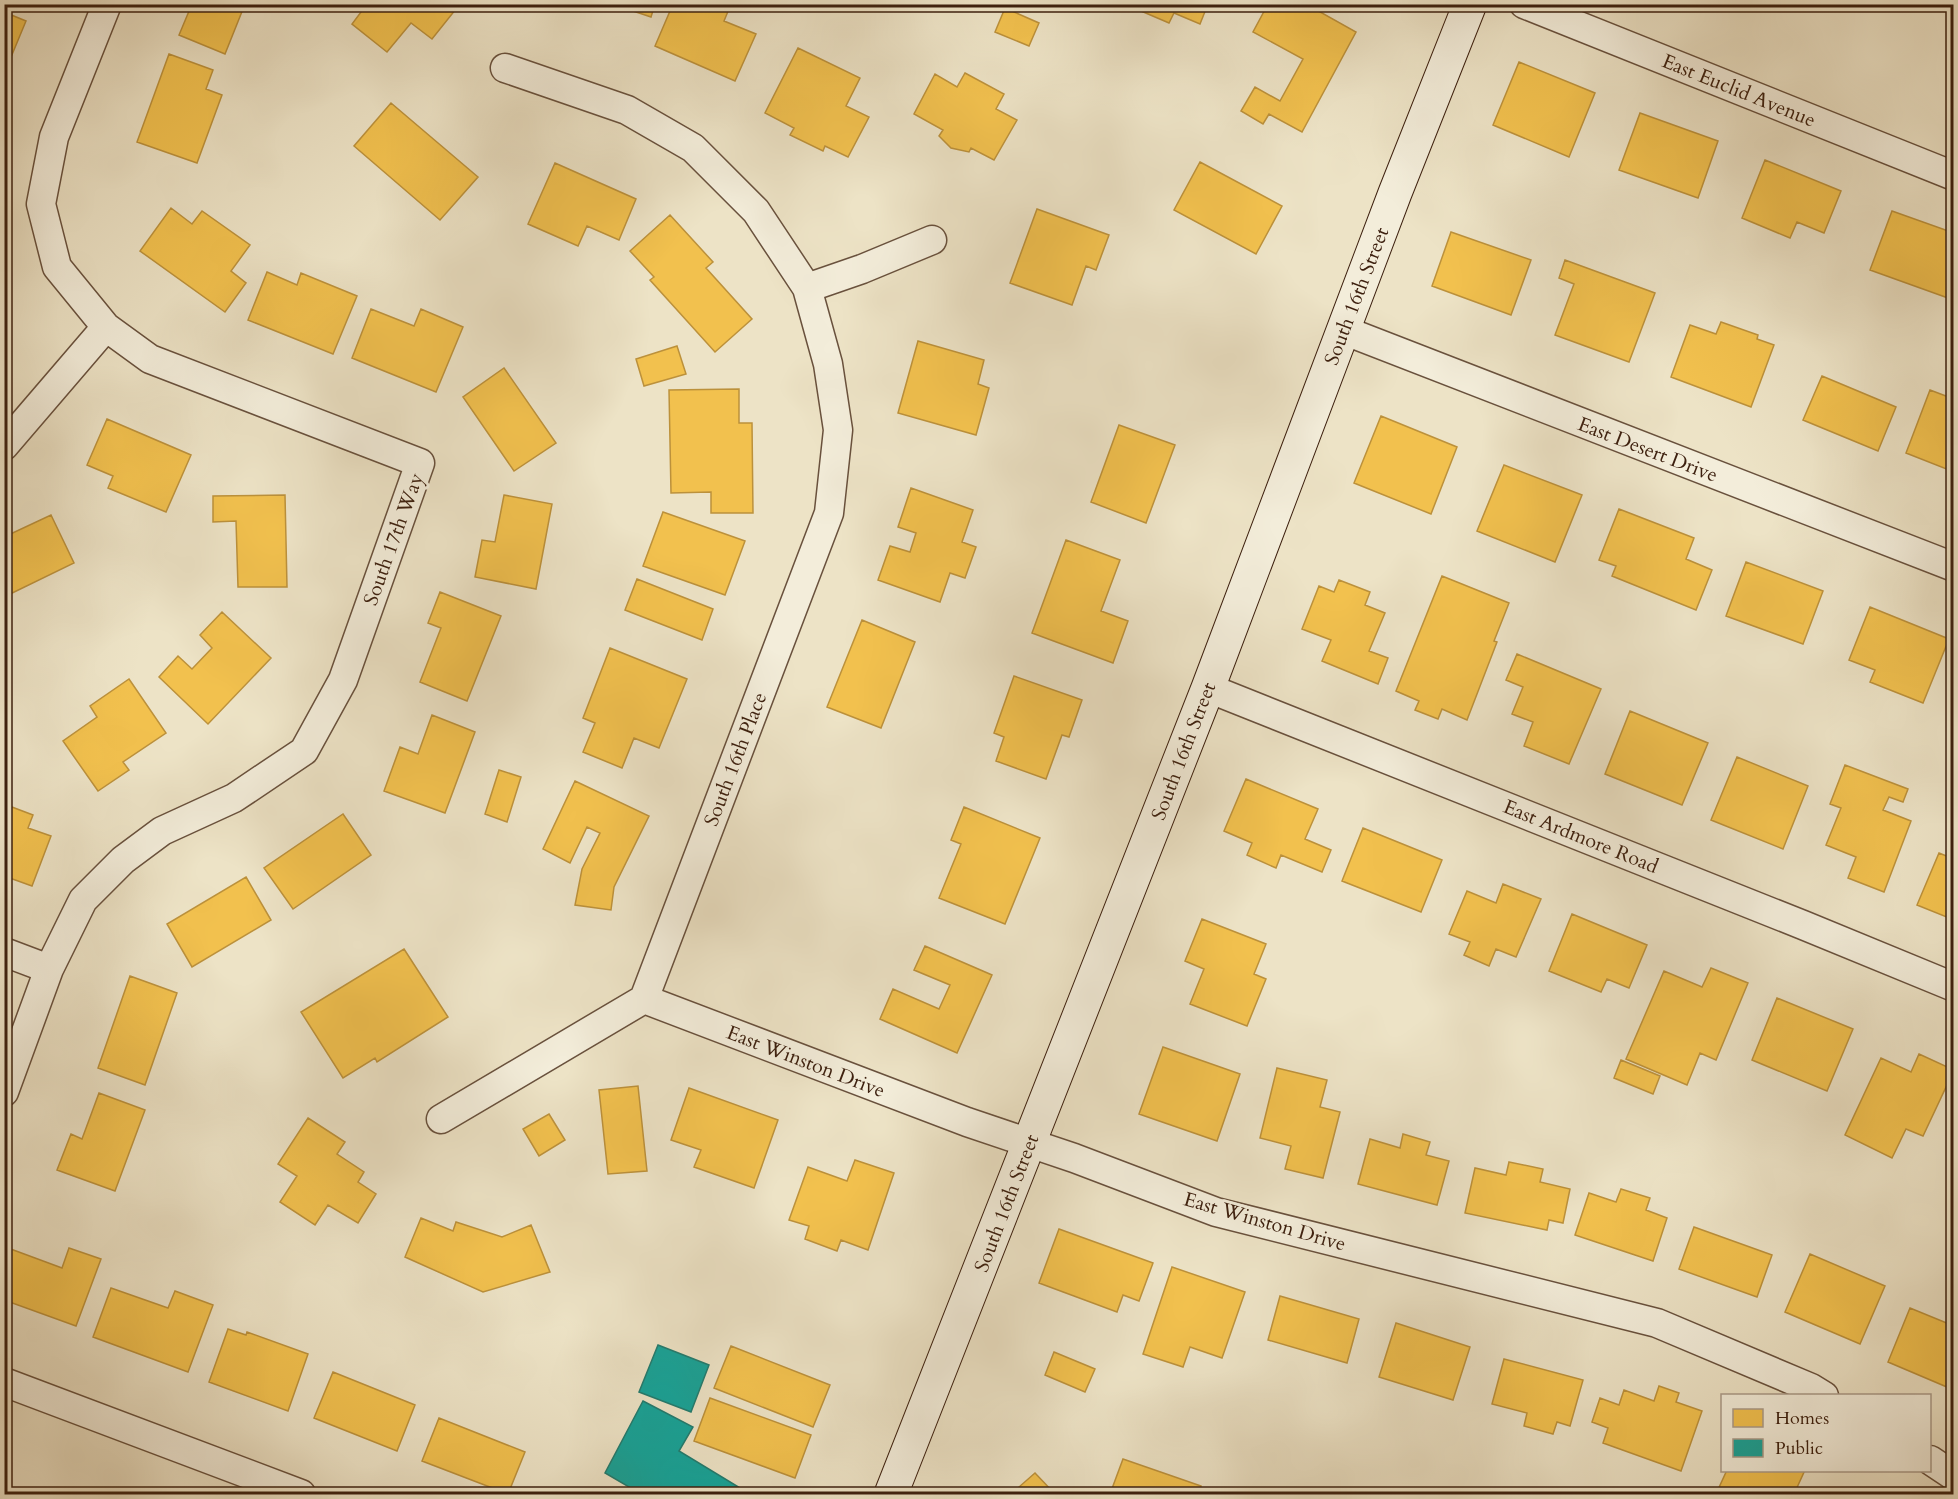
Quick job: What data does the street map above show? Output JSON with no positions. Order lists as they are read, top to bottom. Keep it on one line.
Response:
{"streets":{"main road":["South 16th Street"],"street":["East Euclid Avenue","East Desert Drive","South 17th Way","South 16th Place","East Ardmore Road","East Winston Drive"]},"crossings":[["South 16th Street","East Desert Drive"],["South 16th Street","East Ardmore Road"],["South 16th Street","East Winston Drive"],["South 16th Place","East Winston Drive"]],"legend":["Homes","Public"]}
